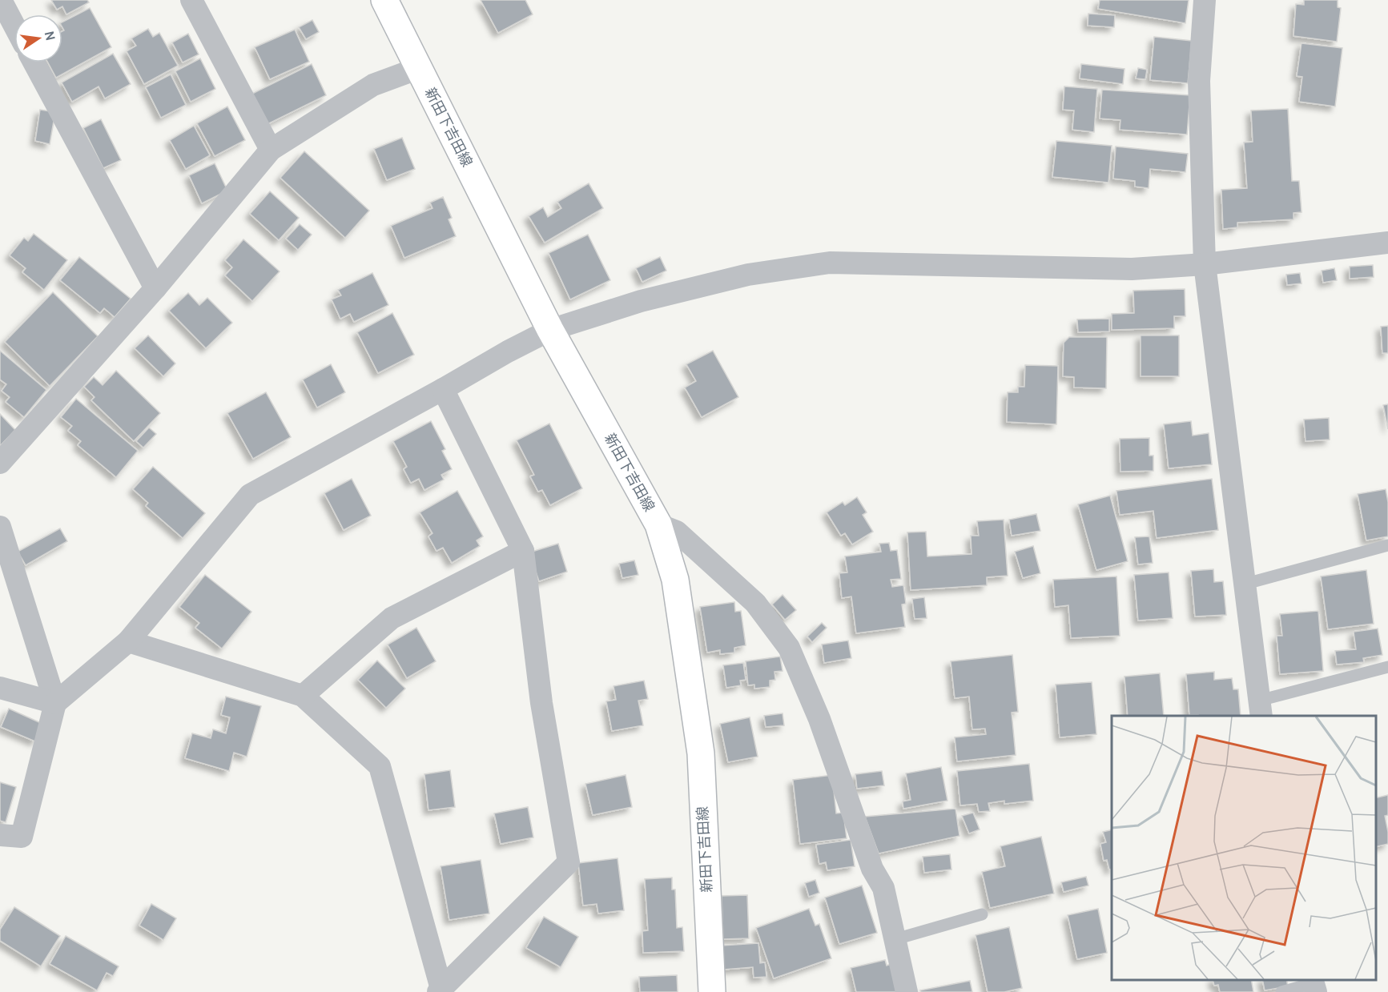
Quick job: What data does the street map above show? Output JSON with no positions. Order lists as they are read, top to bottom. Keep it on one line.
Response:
{"streets":{"main road":["新田下吉田線"]},"north":"right"}
